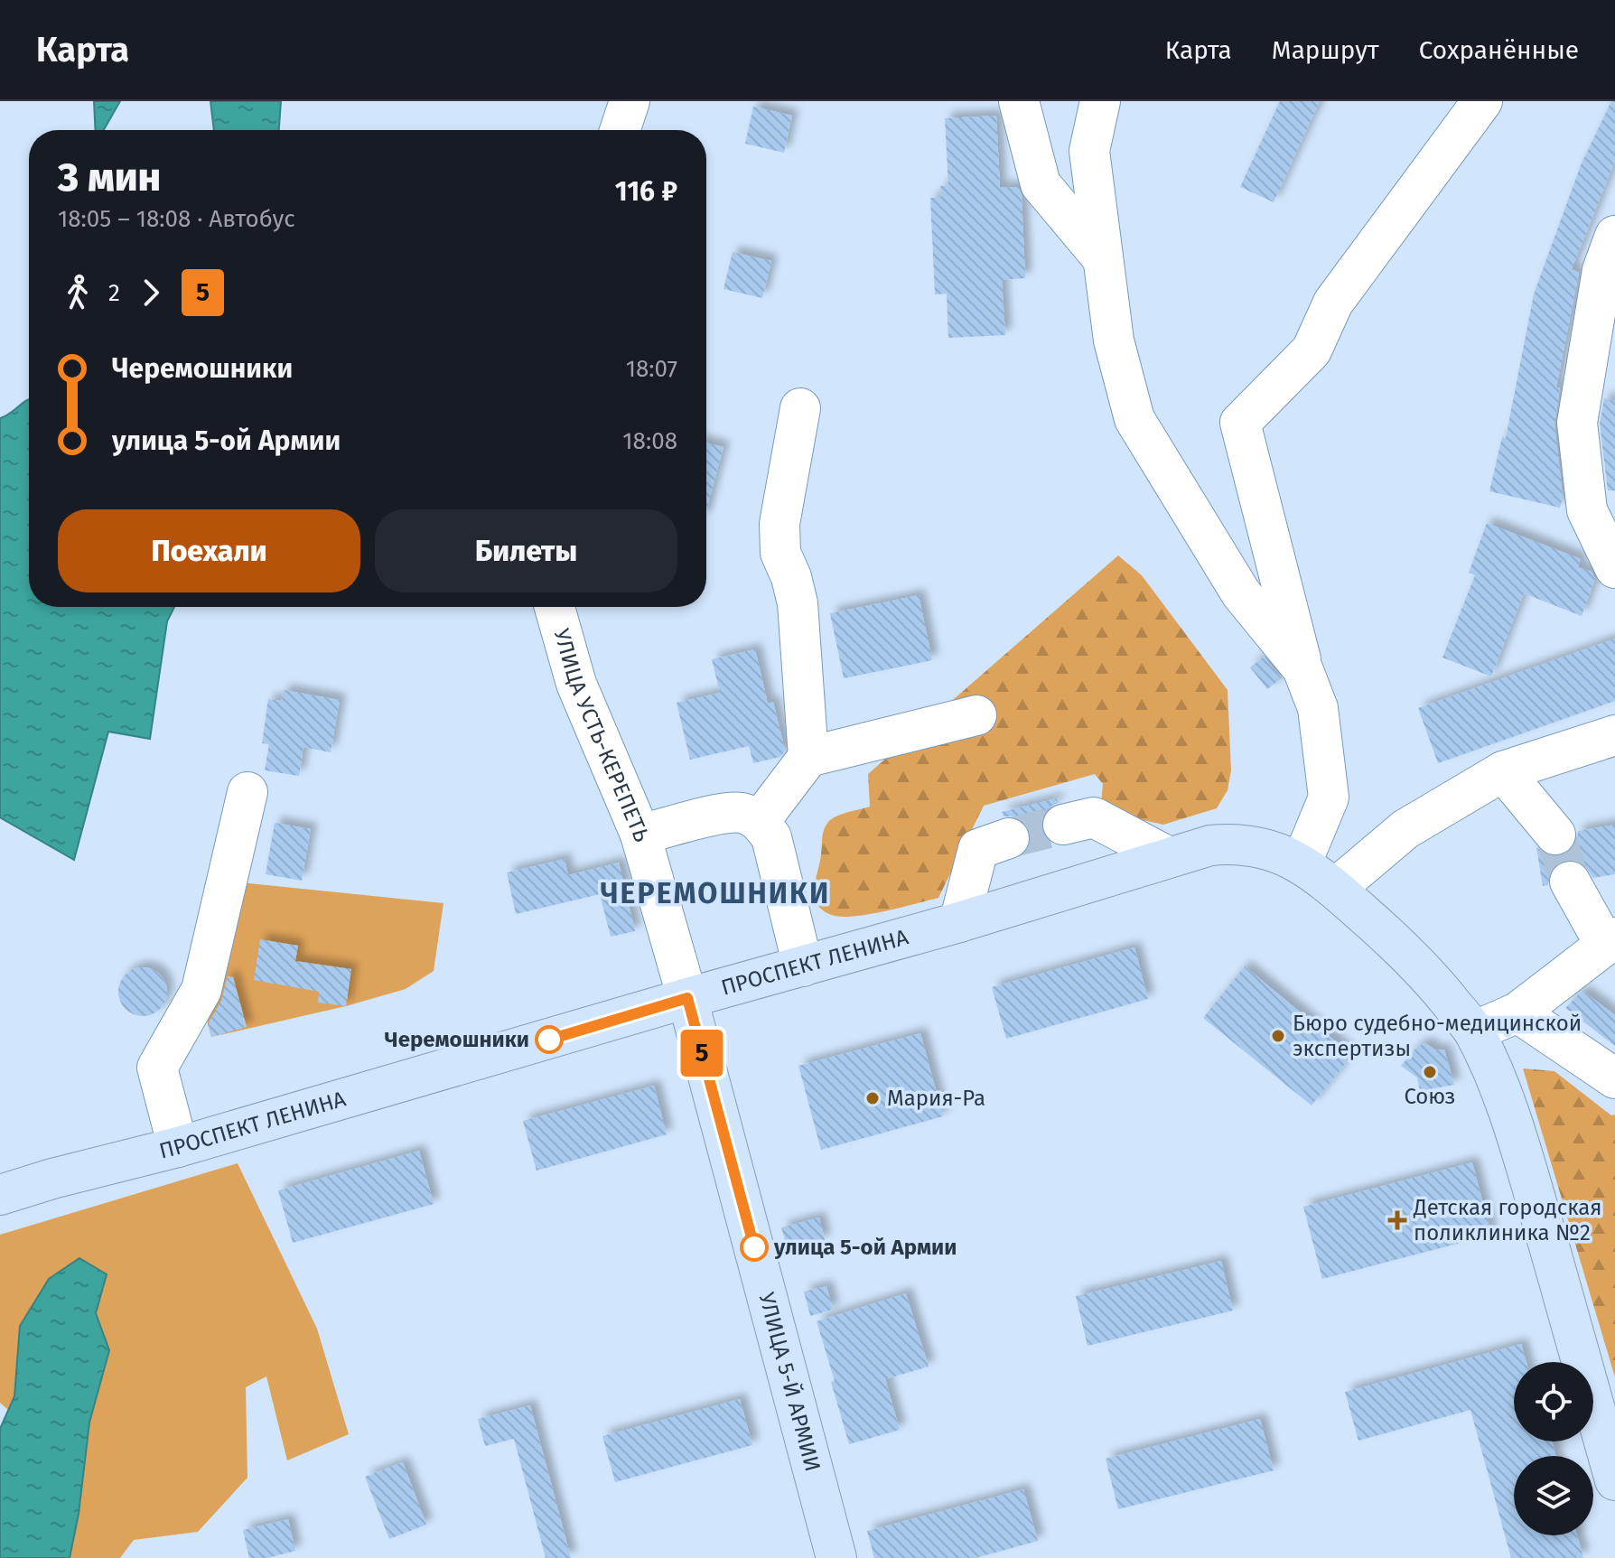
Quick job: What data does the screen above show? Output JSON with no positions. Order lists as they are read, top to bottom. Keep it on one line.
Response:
{"streets":{"main road":["ПРОСПЕКТ ЛЕНИНА","УЛИЦА 5-Й АРМИИ"],"street":["УЛИЦА УСТЬ-КЕРЕПЕТЬ"]},"crossings":[["УЛИЦА УСТЬ-КЕРЕПЕТЬ","ПРОСПЕКТ ЛЕНИНА"],["УЛИЦА УСТЬ-КЕРЕПЕТЬ","УЛИЦА 5-Й АРМИИ"],["ПРОСПЕКТ ЛЕНИНА","УЛИЦА 5-Й АРМИИ"]],"districts":["ЧЕРЕМОШНИКИ"],"places":{"other":["Бюро судебно-медицинской экспертизы","Черемошники","Союз","Мария-Ра","улица 5-ой Армии"],"health":["Детская городская поликлиника №2"]},"lines":["bus line 5"],"page":{"header":"Карта","nav":["Карта","Маршрут","Сохранённые"],"on_map":"5","heading":["3 мин","18:05 – 18:08 · Автобус","116 ₽"],"legs":["2","5"],"list":[{"name":"Черемошники","value":"18:07"},{"name":"улица 5-ой Армии","value":"18:08"}],"buttons":["Поехали","Билеты"]}}
